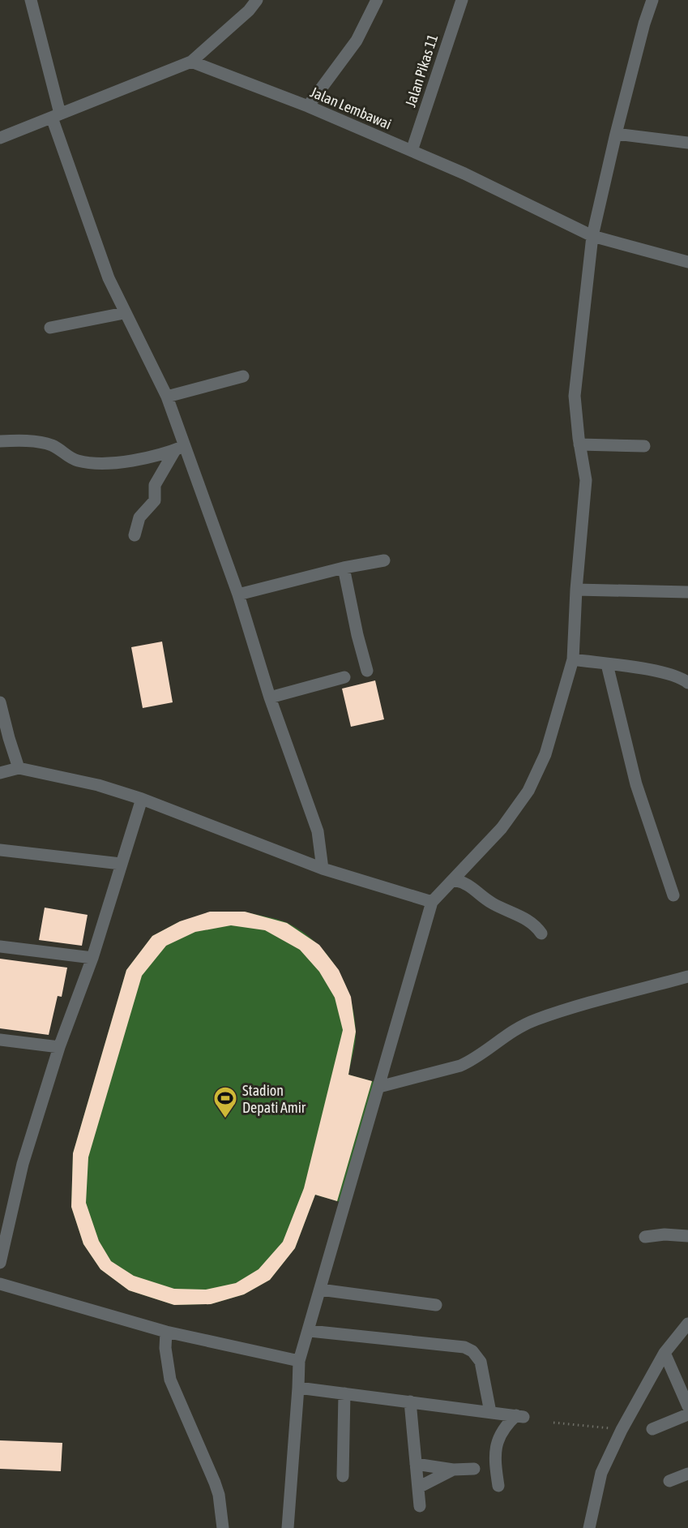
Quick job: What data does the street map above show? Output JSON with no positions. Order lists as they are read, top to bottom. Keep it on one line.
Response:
{"streets":{"street":["Jalan Pikas 11","Jalan Lembawai"]},"crossings":[["Jalan Pikas 11","Jalan Lembawai"]],"places":{"sports":["Stadion Depati Amir"]}}
